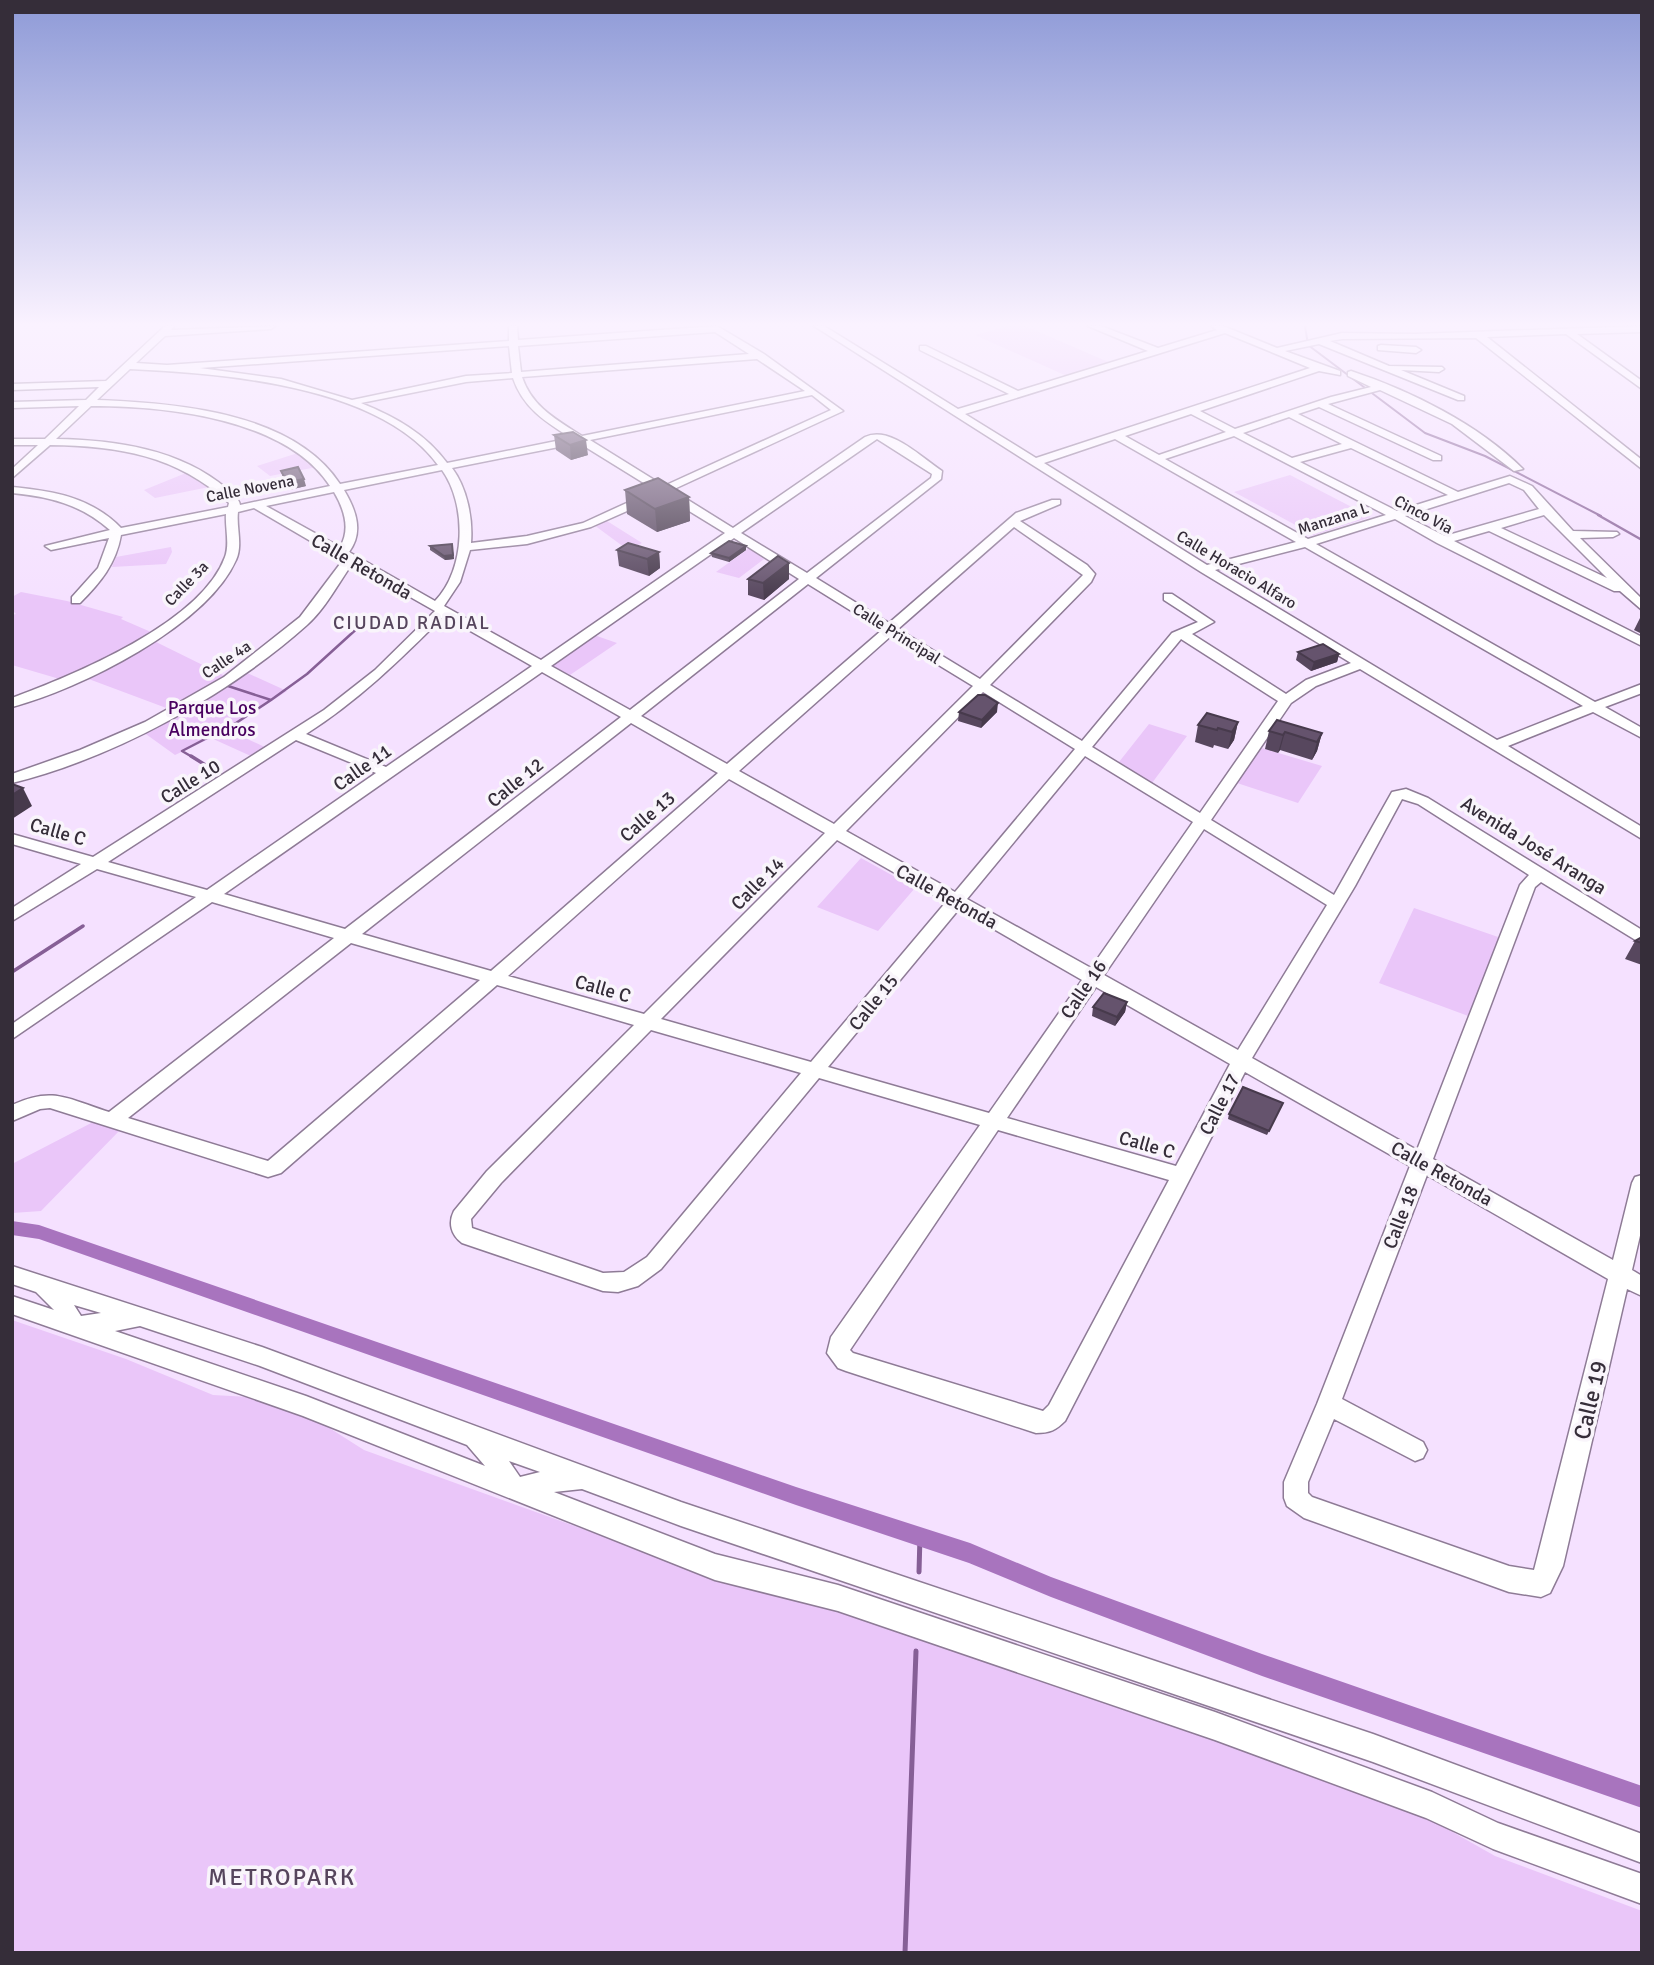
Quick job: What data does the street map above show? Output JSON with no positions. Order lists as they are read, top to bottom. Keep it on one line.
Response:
{"streets":{"street":["Calle Novena","Cinco Vía","Manzana L","Calle Retonda","Calle Horacio Alfaro","Calle 3a","Calle Principal","Calle 4a","Calle 11","Calle 10","Calle 12","Calle 13","Calle C","Avenida José Aranga","Calle 14","Calle 16","Calle 15","Calle 17","Calle 18","Calle 19"]},"crossings":[["Calle Novena","Calle Retonda"],["Calle Novena","Calle 3a"],["Calle Novena","Calle Principal"],["Calle Novena","Calle 4a"],["Cinco Vía","Manzana L"],["Manzana L","Calle Horacio Alfaro"],["Calle Retonda","Calle 4a"],["Calle Retonda","Calle 11"],["Calle Retonda","Calle 10"],["Calle Retonda","Calle 12"],["Calle Retonda","Calle 13"],["Calle Retonda","Calle 14"],["Calle Retonda","Calle 16"],["Calle Retonda","Calle 15"],["Calle Retonda","Calle 17"],["Calle Retonda","Calle 18"],["Calle Retonda","Calle 19"],["Calle Horacio Alfaro","Calle 16"],["Calle Principal","Calle 11"],["Calle Principal","Calle 12"],["Calle Principal","Calle 13"],["Calle Principal","Calle 14"],["Calle Principal","Calle 16"],["Calle Principal","Calle 15"],["Calle Principal","Calle 17"],["Calle 11","Calle 12"],["Calle 11","Calle C"],["Calle 10","Calle C"],["Calle 12","Calle 13"],["Calle 12","Calle C"],["Calle 13","Calle C"],["Calle 13","Calle 14"],["Calle C","Calle 14"],["Calle C","Calle 16"],["Calle C","Calle 15"],["Calle C","Calle 17"],["Avenida José Aranga","Calle 17"],["Avenida José Aranga","Calle 18"],["Calle 14","Calle 15"],["Calle 16","Calle 17"],["Calle 18","Calle 19"]],"districts":["CIUDAD RADIAL","METROPARK"],"parks":["Parque Los Almendros"]}
